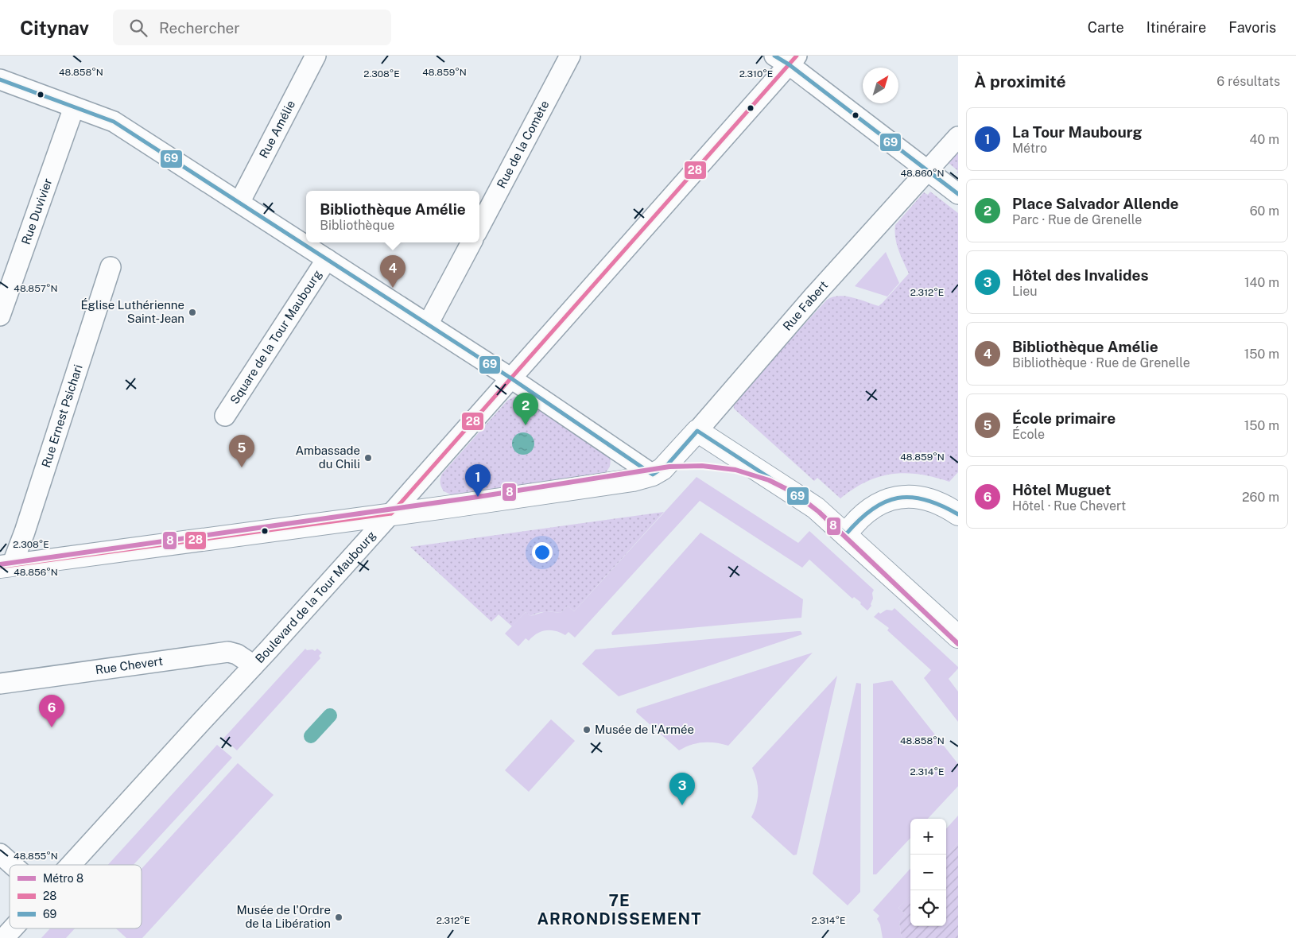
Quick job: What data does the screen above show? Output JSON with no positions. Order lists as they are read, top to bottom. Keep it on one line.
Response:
{"streets":{"main road":["Rue Fabert"],"street":["Rue Amélie","Rue de la Comète","Rue Duvivier","Square de la Tour Maubourg","Rue Ernest Psichari","Boulevard de la Tour Maubourg","Rue Chevert"]},"crossings":[["Rue Fabert","Rue Ernest Psichari"],["Rue Fabert","Boulevard de la Tour Maubourg"],["Boulevard de la Tour Maubourg","Rue Chevert"]],"districts":["7E ARRONDISSEMENT"],"places":["Église Luthérienne Saint-Jean","Ambassade du Chili","Musée de l'Armée","Musée de l'Ordre de la Libération"],"lines":["transit line 28","transit line 69","metro line 8"],"legend":["Métro 8","28","69"],"north":"top right","page":{"header":"Citynav","search":"Rechercher","nav":["Carte","Itinéraire","Favoris"],"heading":["À proximité","6 résultats"],"list":[{"mark":"1","name":"La Tour Maubourg","note":"Métro","value":"40 m"},{"mark":"2","name":"Place Salvador Allende","note":"Parc · Rue de Grenelle","value":"60 m"},{"mark":"3","name":"Hôtel des Invalides","note":"Lieu","value":"140 m"},{"mark":"4","name":"Bibliothèque Amélie","note":"Bibliothèque · Rue de Grenelle","value":"150 m"},{"mark":"5","name":"École primaire","note":"École","value":"150 m"},{"mark":"6","name":"Hôtel Muguet","note":"Hôtel · Rue Chevert","value":"260 m"}],"popup":["Bibliothèque Amélie","Bibliothèque"],"pins":["4","2","5","1","6","3"],"map_buttons":["+","−"]},"coordinates":["48.858°N","48.859°N","2.308°E","2.310°E","48.860°N","48.857°N","2.312°E","48.856°N","2.314°E","48.855°N"]}
